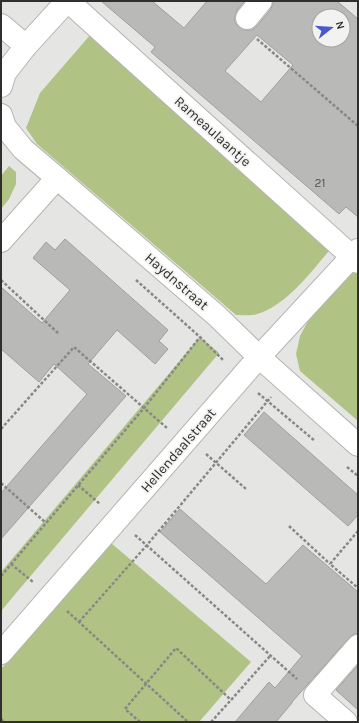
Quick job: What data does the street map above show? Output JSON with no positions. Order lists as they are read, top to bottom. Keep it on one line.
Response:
{"streets":{"street":["Rameaulaantje","Haydnstraat","Hellendaalstraat"]},"crossings":[["Rameaulaantje","Hellendaalstraat"],["Haydnstraat","Hellendaalstraat"]],"house_numbers":["21"],"north":"right"}
